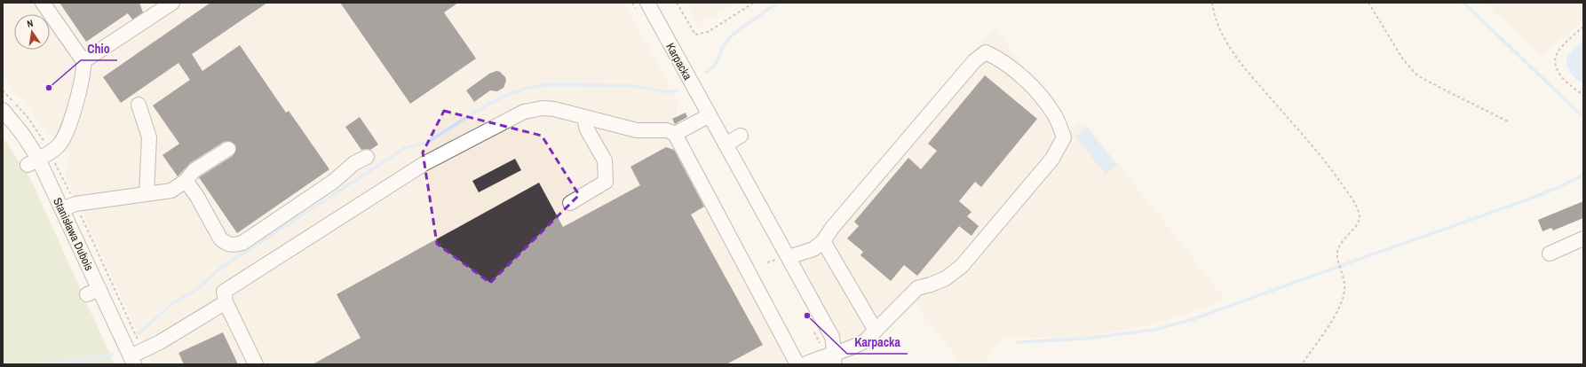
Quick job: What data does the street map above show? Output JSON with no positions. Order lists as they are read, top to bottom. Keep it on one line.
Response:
{"streets":{"street":["Karpacka","Stanisława Dubois"]},"places":["Chio","Karpacka"],"north":"top"}
